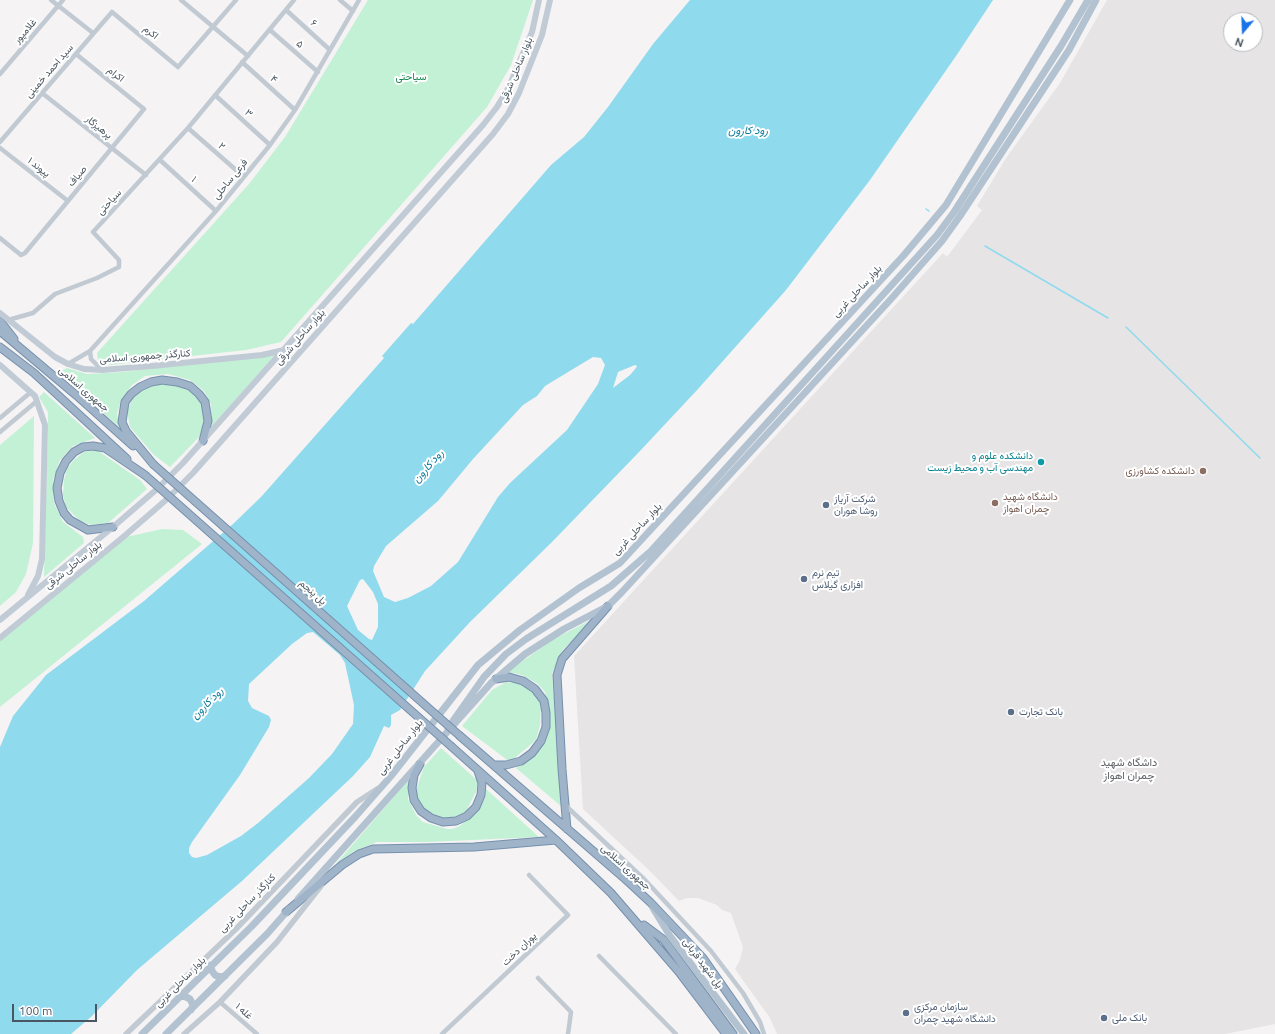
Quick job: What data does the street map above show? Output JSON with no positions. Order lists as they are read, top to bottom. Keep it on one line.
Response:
{"streets":{"highway":["جمهوری اسلامی","پل پنجم","پل شهید قربانی"],"main road":["بلوار ساحلی شرقی","بلوار ساحلی غربی","کنارگذر جمهوری اسلامی"],"street":["۶","غلامپور","اکرم","۵","سید احمد خمینی","اکرام","۴","۳","پرهیزگار","۲","پیوند ۱","صیاف","۱","فرعی ساحلی","سیاحتی","کنارگذر ساحلی غربی","پوران دخت","غله ۱"]},"crossings":[["۶","فرعی ساحلی"],["۶","سیاحتی"],["اکرم","سید احمد خمینی"],["۵","فرعی ساحلی"],["۵","سیاحتی"],["بلوار ساحلی شرقی","کنارگذر جمهوری اسلامی"],["سید احمد خمینی","اکرام"],["سید احمد خمینی","پرهیزگار"],["اکرام","صیاف"],["۴","فرعی ساحلی"],["۴","سیاحتی"],["۳","فرعی ساحلی"],["۳","سیاحتی"],["پرهیزگار","صیاف"],["پرهیزگار","سیاحتی"],["۲","فرعی ساحلی"],["۲","سیاحتی"],["پیوند ۱","صیاف"],["۱","فرعی ساحلی"],["۱","سیاحتی"],["فرعی ساحلی","کنارگذر جمهوری اسلامی"],["سیاحتی","کنارگذر جمهوری اسلامی"],["بلوار ساحلی غربی","کنارگذر ساحلی غربی"],["جمهوری اسلامی","پل پنجم"],["جمهوری اسلامی","پل شهید قربانی"]],"districts":["داشگاه شهید چمران اهواز"],"water":["رود کارون"],"parks":["سیاحتی"],"places":["دانشکده علوم و مهندسی آب و محیط زیست","دانشکده کشاورزی","دانشگاه شهید چمران اهواز","شرکت آریاز روشا هوران","تیم نرم افزاری گیلاس","بانک تجارت","سازمان مرکزی دانشگاه شهید چمران","بانک ملی"],"scale_bar":"100 m","north":"bottom"}
